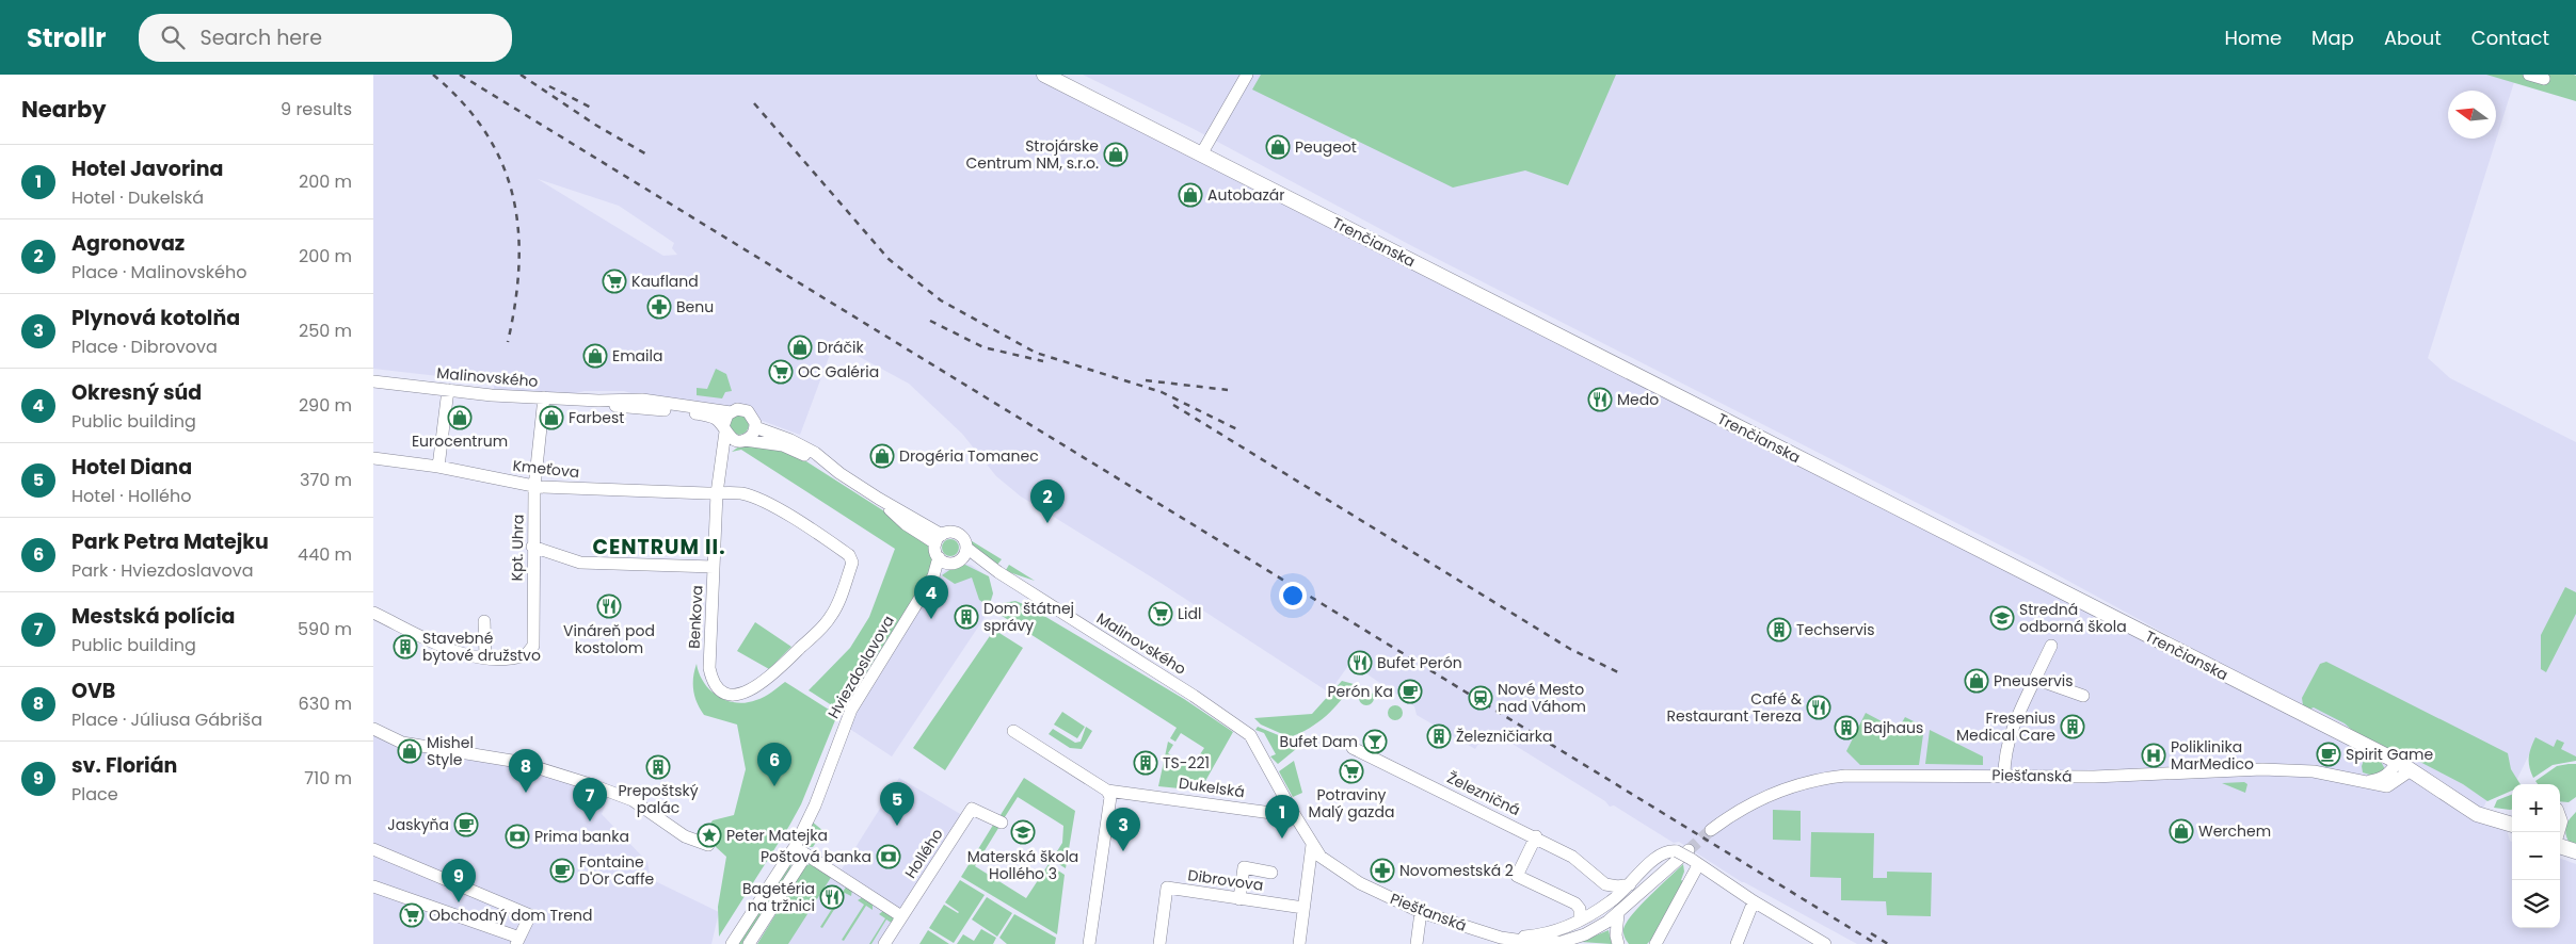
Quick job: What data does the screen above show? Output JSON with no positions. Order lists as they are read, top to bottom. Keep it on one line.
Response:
{"streets":{"main road":["Trenčianska"],"street":["Malinovského","Kmeťova","Kpt. Uhra","Benkova","Hviezdoslavova","Piešťanská","Dukelská","Železničná","Hollého","Dibrovova"]},"crossings":[["Trenčianska","Piešťanská"],["Malinovského","Kpt. Uhra"],["Malinovského","Benkova"],["Malinovského","Hviezdoslavova"],["Malinovského","Piešťanská"],["Kmeťova","Kpt. Uhra"],["Kmeťova","Benkova"],["Kpt. Uhra","Benkova"],["Piešťanská","Dukelská"]],"districts":["CENTRUM II."],"places":{"shop":["Peugeot","Strojárske Centrum NM, s.r.o.","Autobazár","Dráčik","Emaila","Eurocentrum","Farbest","Drogéria Tomanec","Pneuservis","Mishel Style","Werchem"],"supermarket":["Kaufland","OC Galéria","Lidl","Potraviny Malý gazda","Obchodný dom Trend"],"pharmacy":["Benu","Novomestská 2"],"restaurant":["Medo","Vináreň pod kostolom","Bufet Perón","Café & Restaurant Tereza","Bagetéria na tržnici"],"building":["Dom štátnej správy","Techservis","Stavebné bytové družstvo","Fresenius Medical Care","Bajhaus","Železničiarka","TS-221","Prepoštský palác"],"school or university":["Stredná odborná škola","Materská škola Hollého 3"],"cafe":["Perón Ka","Spirit Game","Jaskyňa","Fontaine D'Or Caffe"],"station":["Nové Mesto nad Váhom"],"bar":["Bufet Dam"],"hospital":["Poliklinika MarMedico"],"place":["Peter Matejka"],"bank":["Prima banka","Poštová banka"]},"north":"left","page":{"header":"Strollr","search":"Search here","nav":["Home","Map","About","Contact"],"heading":["Nearby","9 results"],"list":[{"mark":"1","name":"Hotel Javorina","note":"Hotel · Dukelská","value":"200 m"},{"mark":"2","name":"Agronovaz","note":"Place · Malinovského","value":"200 m"},{"mark":"3","name":"Plynová kotolňa","note":"Place · Dibrovova","value":"250 m"},{"mark":"4","name":"Okresný súd","note":"Public building","value":"290 m"},{"mark":"5","name":"Hotel Diana","note":"Hotel · Hollého","value":"370 m"},{"mark":"6","name":"Park Petra Matejku","note":"Park · Hviezdoslavova","value":"440 m"},{"mark":"7","name":"Mestská polícia","note":"Public building","value":"590 m"},{"mark":"8","name":"OVB","note":"Place · Júliusa Gábriša","value":"630 m"},{"mark":"9","name":"sv. Florián","note":"Place","value":"710 m"}],"pins":["2","4","6","8","7","5","1","3","9"],"map_buttons":["+","−"]}}
